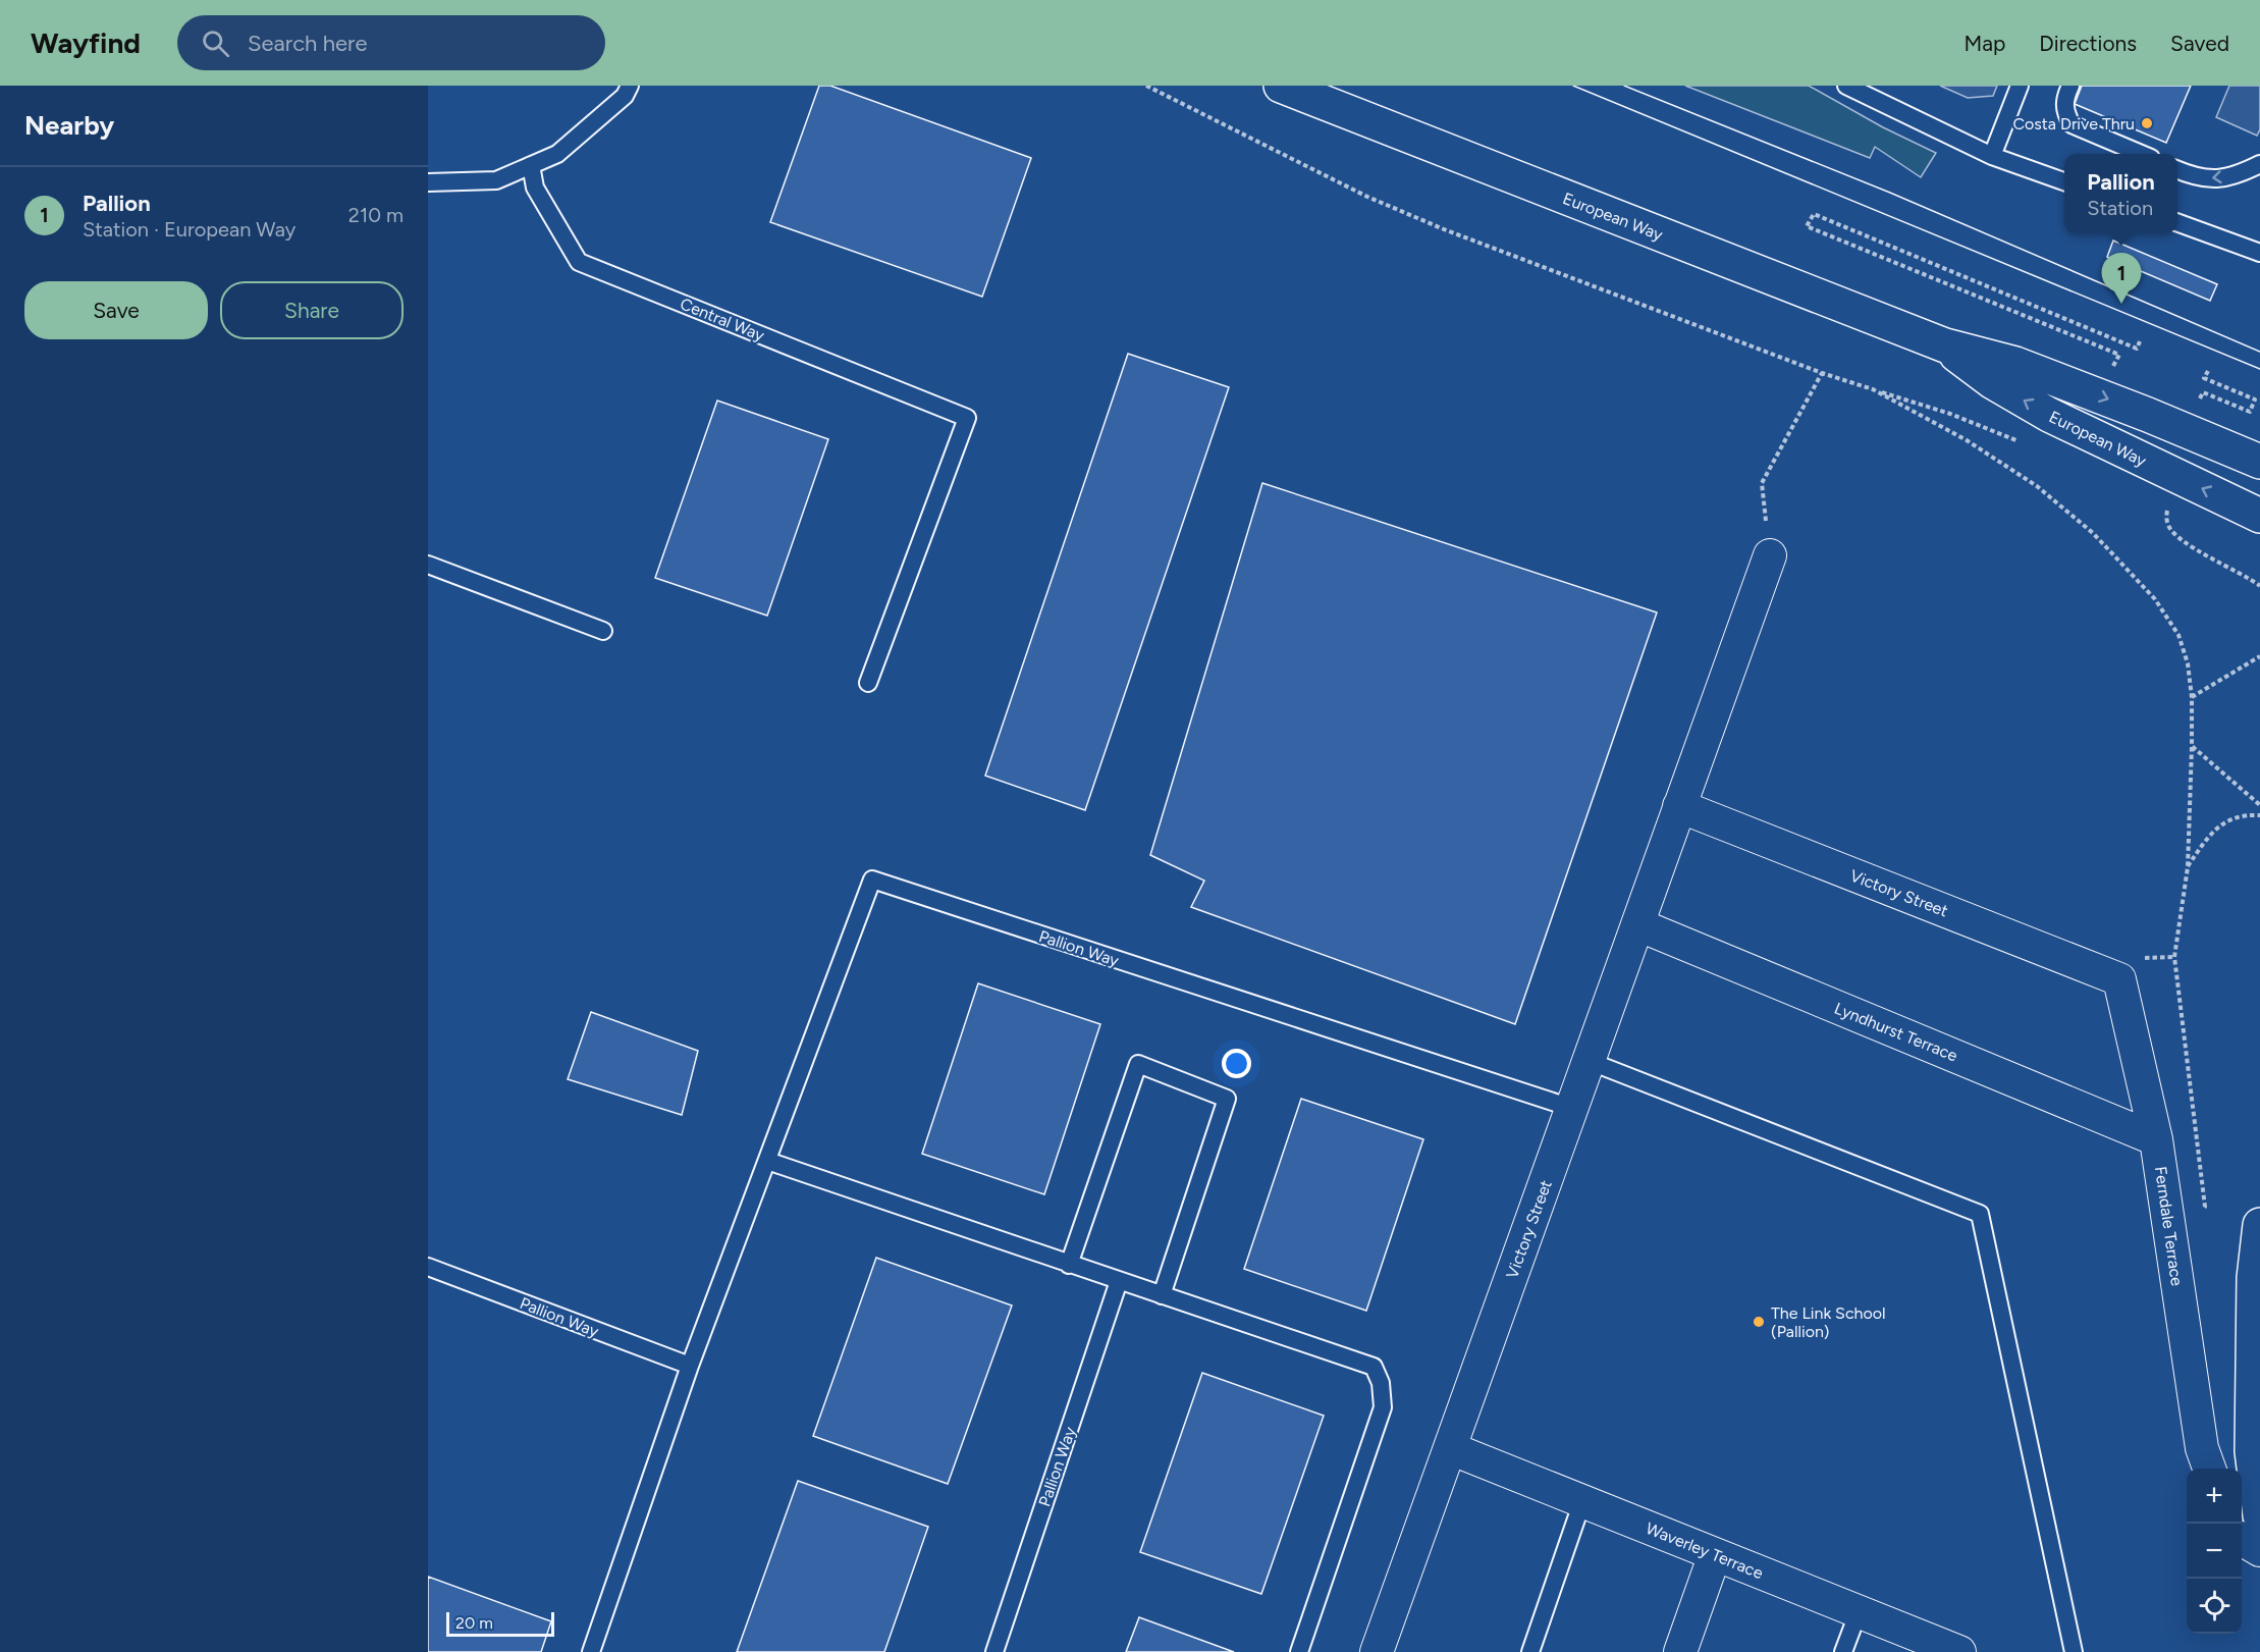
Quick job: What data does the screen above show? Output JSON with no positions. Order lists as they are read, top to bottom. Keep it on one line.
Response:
{"streets":{"street":["European Way","Victory Street","Lyndhurst Terrace","Ferndale Terrace","Waverley Terrace"],"lane":["Central Way","Pallion Way"]},"crossings":[["Victory Street","Pallion Way"],["Victory Street","Lyndhurst Terrace"],["Victory Street","Ferndale Terrace"],["Victory Street","Waverley Terrace"],["Lyndhurst Terrace","Ferndale Terrace"]],"places":["Costa Drive Thru","The Link School (Pallion)"],"scale_bar":"20 m","page":{"header":"Wayfind","search":"Search here","nav":["Map","Directions","Saved"],"heading":"Nearby","popup":["Pallion","Station"],"list":[{"mark":"1","name":"Pallion","note":"Station · European Way","value":"210 m"}],"pins":"1","buttons":["Save","Share"],"map_buttons":["+","−"],"scale":"20 m"}}
